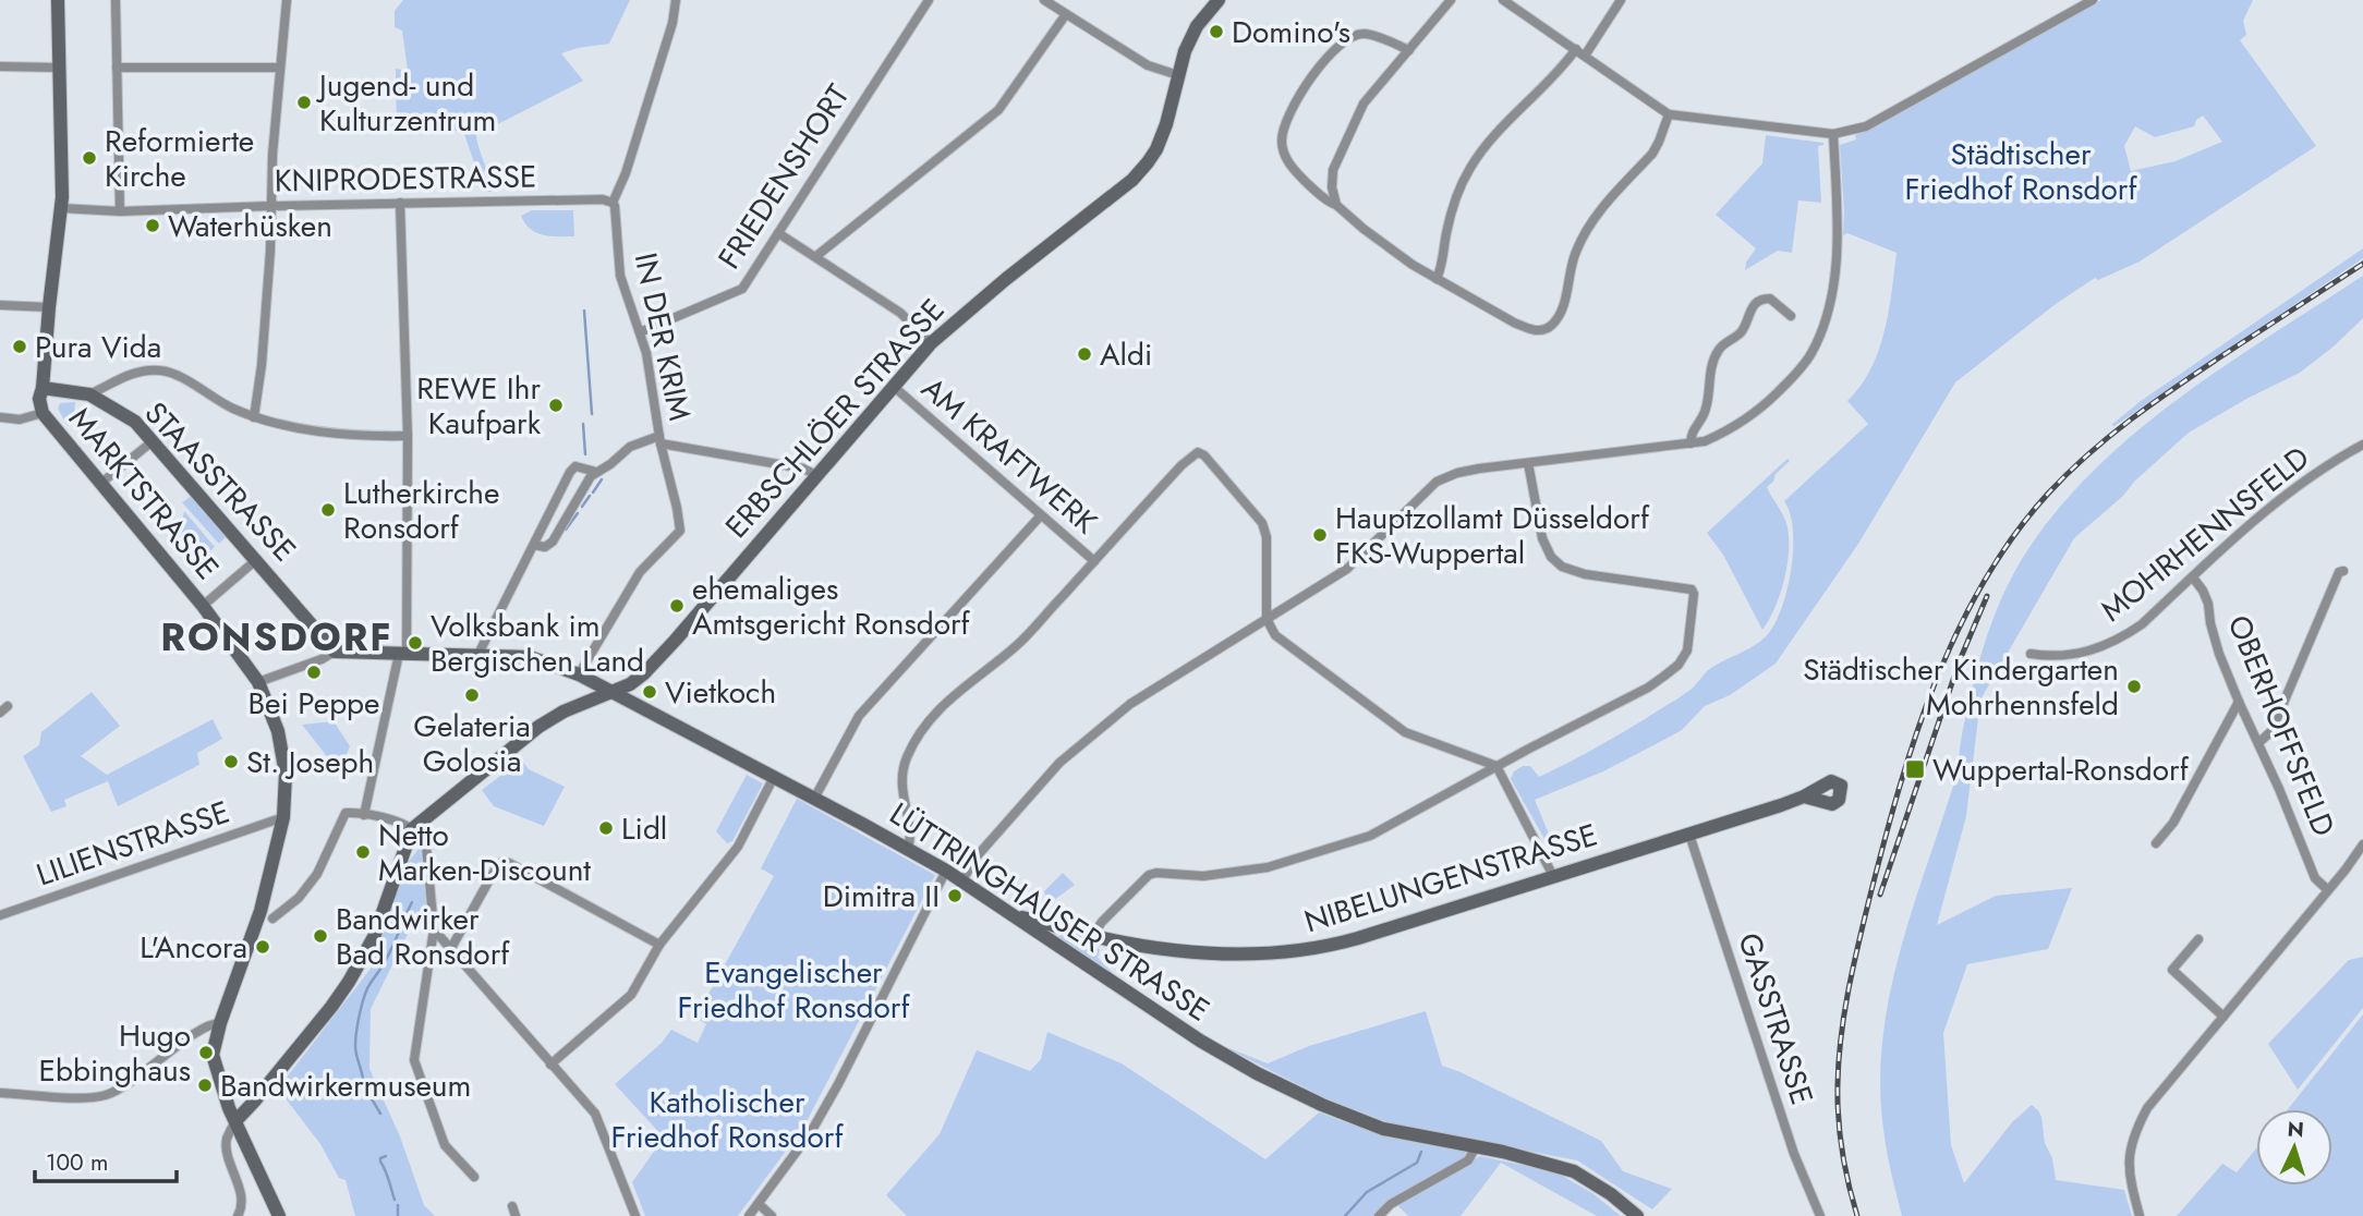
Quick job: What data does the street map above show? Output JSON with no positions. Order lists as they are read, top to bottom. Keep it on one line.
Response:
{"streets":{"main road":["ERBSCHLÖER STRASSE","STAASSTRASSE","MARKTSTRASSE","NIBELUNGENSTRASSE","LÜTTRINGHAUSER STRASSE"],"street":["FRIEDENSHORT","KNIPRODESTRASSE","IN DER KRIM","AM KRAFTWERK","MOHRHENNSFELD","OBERHOFFSFELD","LILIENSTRASSE","GASSTRASSE"]},"crossings":[["FRIEDENSHORT","IN DER KRIM"],["KNIPRODESTRASSE","IN DER KRIM"],["IN DER KRIM","ERBSCHLÖER STRASSE"],["ERBSCHLÖER STRASSE","AM KRAFTWERK"],["ERBSCHLÖER STRASSE","LÜTTRINGHAUSER STRASSE"],["STAASSTRASSE","LÜTTRINGHAUSER STRASSE"],["MARKTSTRASSE","LILIENSTRASSE"],["MARKTSTRASSE","LÜTTRINGHAUSER STRASSE"],["MOHRHENNSFELD","OBERHOFFSFELD"],["NIBELUNGENSTRASSE","LÜTTRINGHAUSER STRASSE"],["NIBELUNGENSTRASSE","GASSTRASSE"]],"districts":["RONSDORF"],"parks":["Städtischer Friedhof Ronsdorf","Evangelischer Friedhof Ronsdorf","Katholischer Friedhof Ronsdorf"],"places":{"other":["Domino's","Jugend- und Kulturzentrum","Reformierte Kirche","Waterhüsken","Pura Vida","Aldi","REWE Ihr Kaufpark","Lutherkirche Ronsdorf","Hauptzollamt Düsseldorf FKS-Wuppertal","ehemaliges Amtsgericht Ronsdorf","Volksbank im Bergischen Land","Bei Peppe","Städtischer Kindergarten Mohrhennsfeld","Vietkoch","Gelateria Golosia","St. Joseph","Lidl","Netto Marken-Discount","Dimitra II","Bandwirker Bad Ronsdorf","L'Ancora","Hugo Ebbinghaus","Bandwirkermuseum"],"transit":["Wuppertal-Ronsdorf"]},"scale_bar":"100 m","north":"top"}
